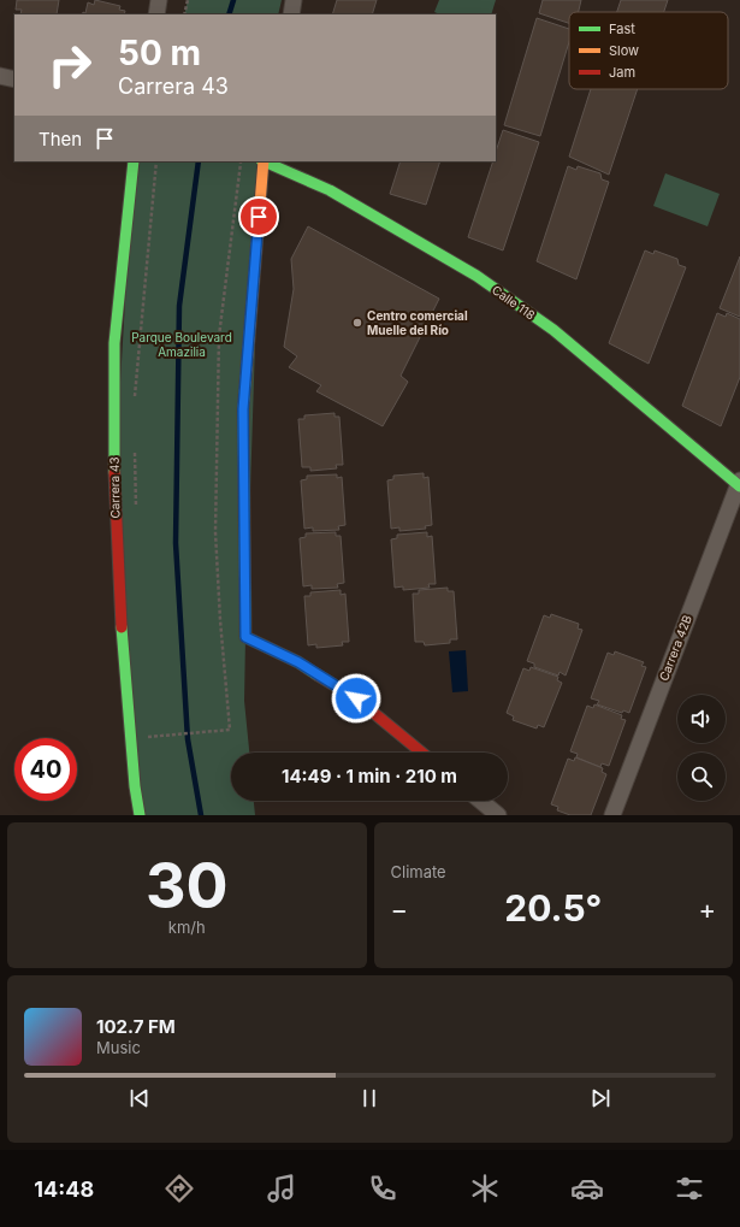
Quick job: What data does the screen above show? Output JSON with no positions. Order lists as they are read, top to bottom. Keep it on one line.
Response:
{"streets":{"street":["Calle 118","Carrera 43","Carrera 42B"]},"crossings":[["Calle 118","Carrera 42B"]],"parks":["Parque Boulevard Amazilia"],"places":["Centro comercial Muelle del Río"],"legend":["Fast","Slow","Jam"],"page":{"turn":["50 m","Carrera 43"],"then":"Then","limit":"40","trip":"14:49 · 1 min · 210 m","tile":[["30","km/h"],"Climate"],"heat":["−","20.5°","+"],"song":["102.7 FM","Music"],"tabs":"14:48"}}
